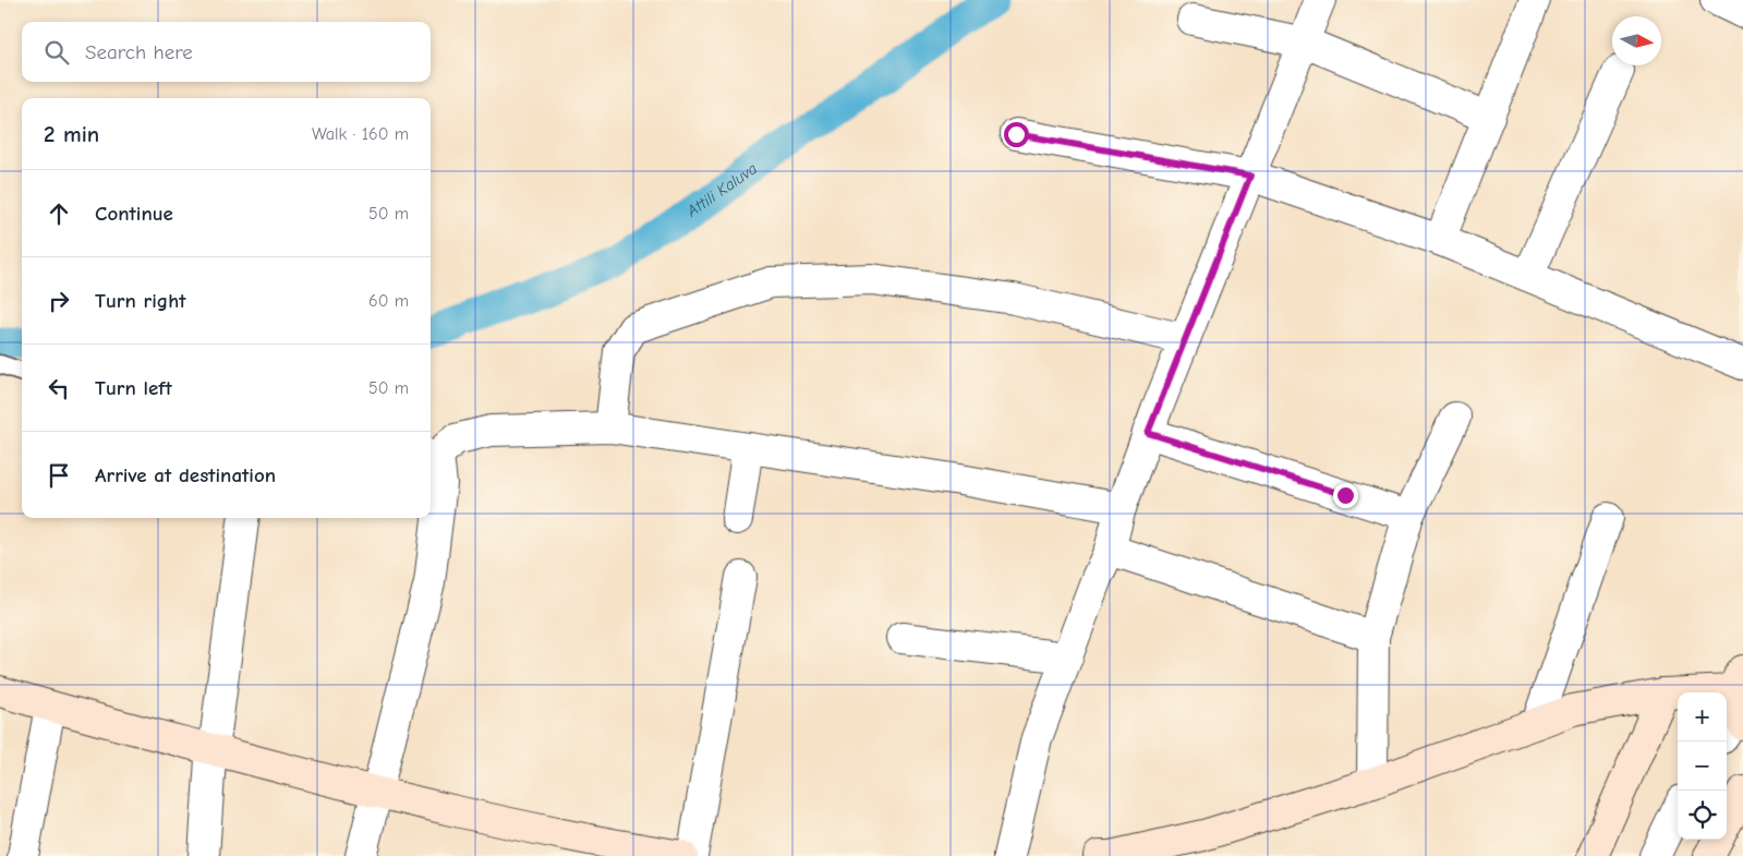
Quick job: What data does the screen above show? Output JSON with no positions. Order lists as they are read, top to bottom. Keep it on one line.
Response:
{"water":["Attili Kaluva"],"north":"right","page":{"search":"Search here","heading":["2 min","Walk · 160 m"],"list":[["Continue","50 m"],["Turn right","60 m"],["Turn left","50 m"],"Arrive at destination"],"map_buttons":["+","−"]}}
